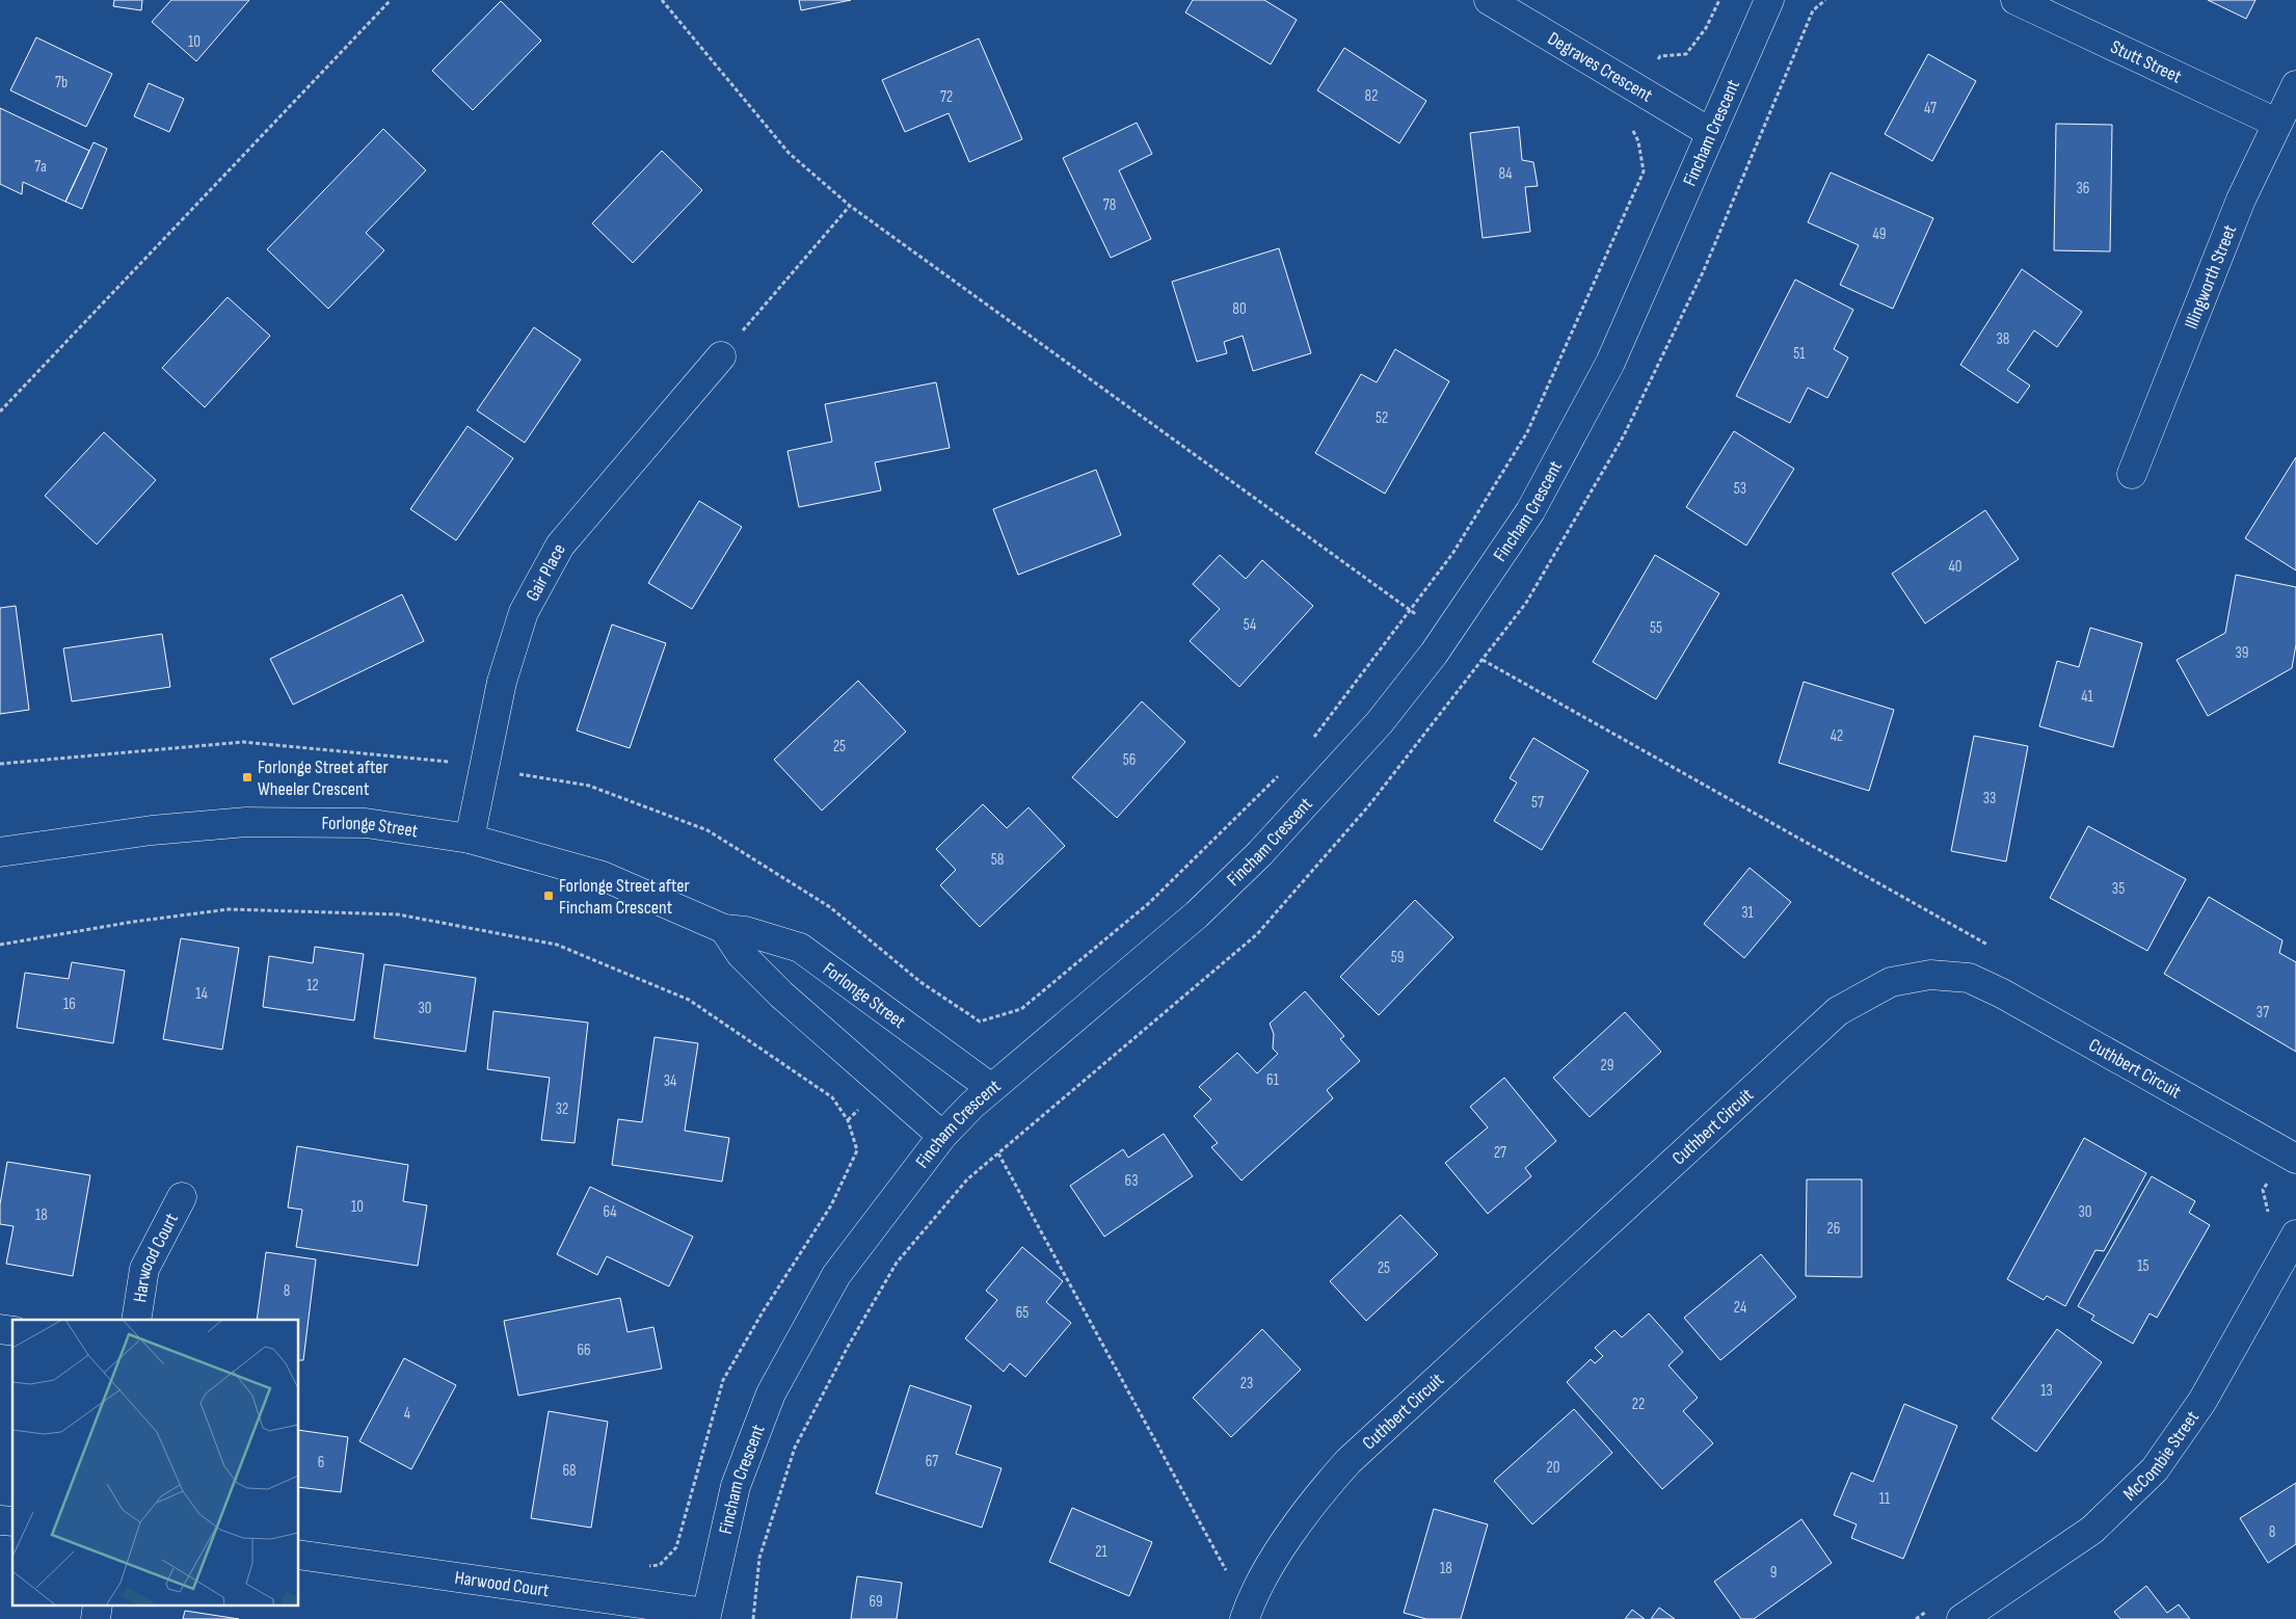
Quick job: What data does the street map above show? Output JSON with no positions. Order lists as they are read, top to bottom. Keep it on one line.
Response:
{"streets":{"street":["Stutt Street","Degraves Crescent","Fincham Crescent","Illingworth Street","Gair Place","Forlonge Street","Cuthbert Circuit","Harwood Court","McCombie Street"]},"crossings":[["Stutt Street","Illingworth Street"],["Degraves Crescent","Fincham Crescent"],["Fincham Crescent","Forlonge Street"],["Fincham Crescent","Harwood Court"],["Gair Place","Forlonge Street"]],"places":{"transit":["Forlonge Street after Wheeler Crescent","Forlonge Street after Fincham Crescent"]},"house_numbers":["10","7b","82","72","47","7a","84","36","78","49","80","38","51","52","53","40","54","55","39","41","42","25","56","33","57","58","35","31","59","12","14","16","30","37","29","61","34","32","27","63","10","64","30","18","26","15","25","8","24","65","66","23","13","22","4","67","6","20","68","11","8","21","18","9","69"]}
